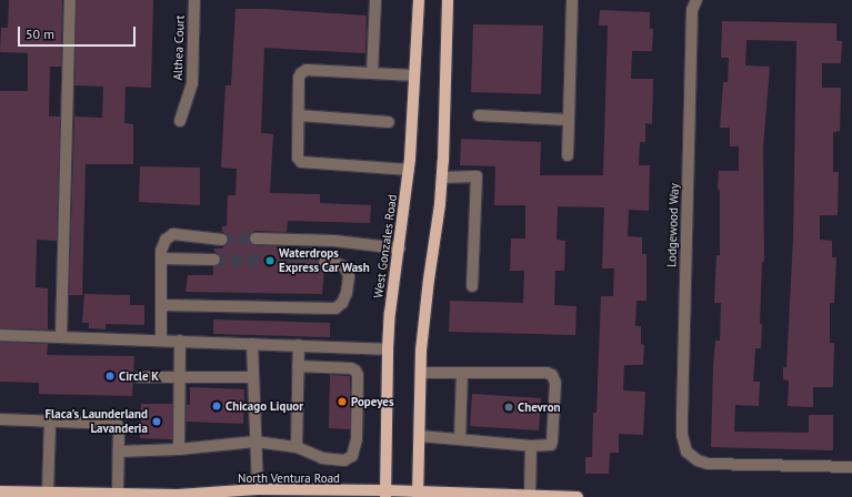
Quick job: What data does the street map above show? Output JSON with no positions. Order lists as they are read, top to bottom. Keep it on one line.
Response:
{"streets":{"main road":["West Gonzales Road","North Ventura Road"],"street":["Althea Court","Lodgewood Way"]},"crossings":[["West Gonzales Road","North Ventura Road"]],"places":["Waterdrops Express Car Wash","Circle K","Popeyes","Chicago Liquor","Chevron","Flaca's Launderland Lavanderia"],"scale_bar":"50 m"}
